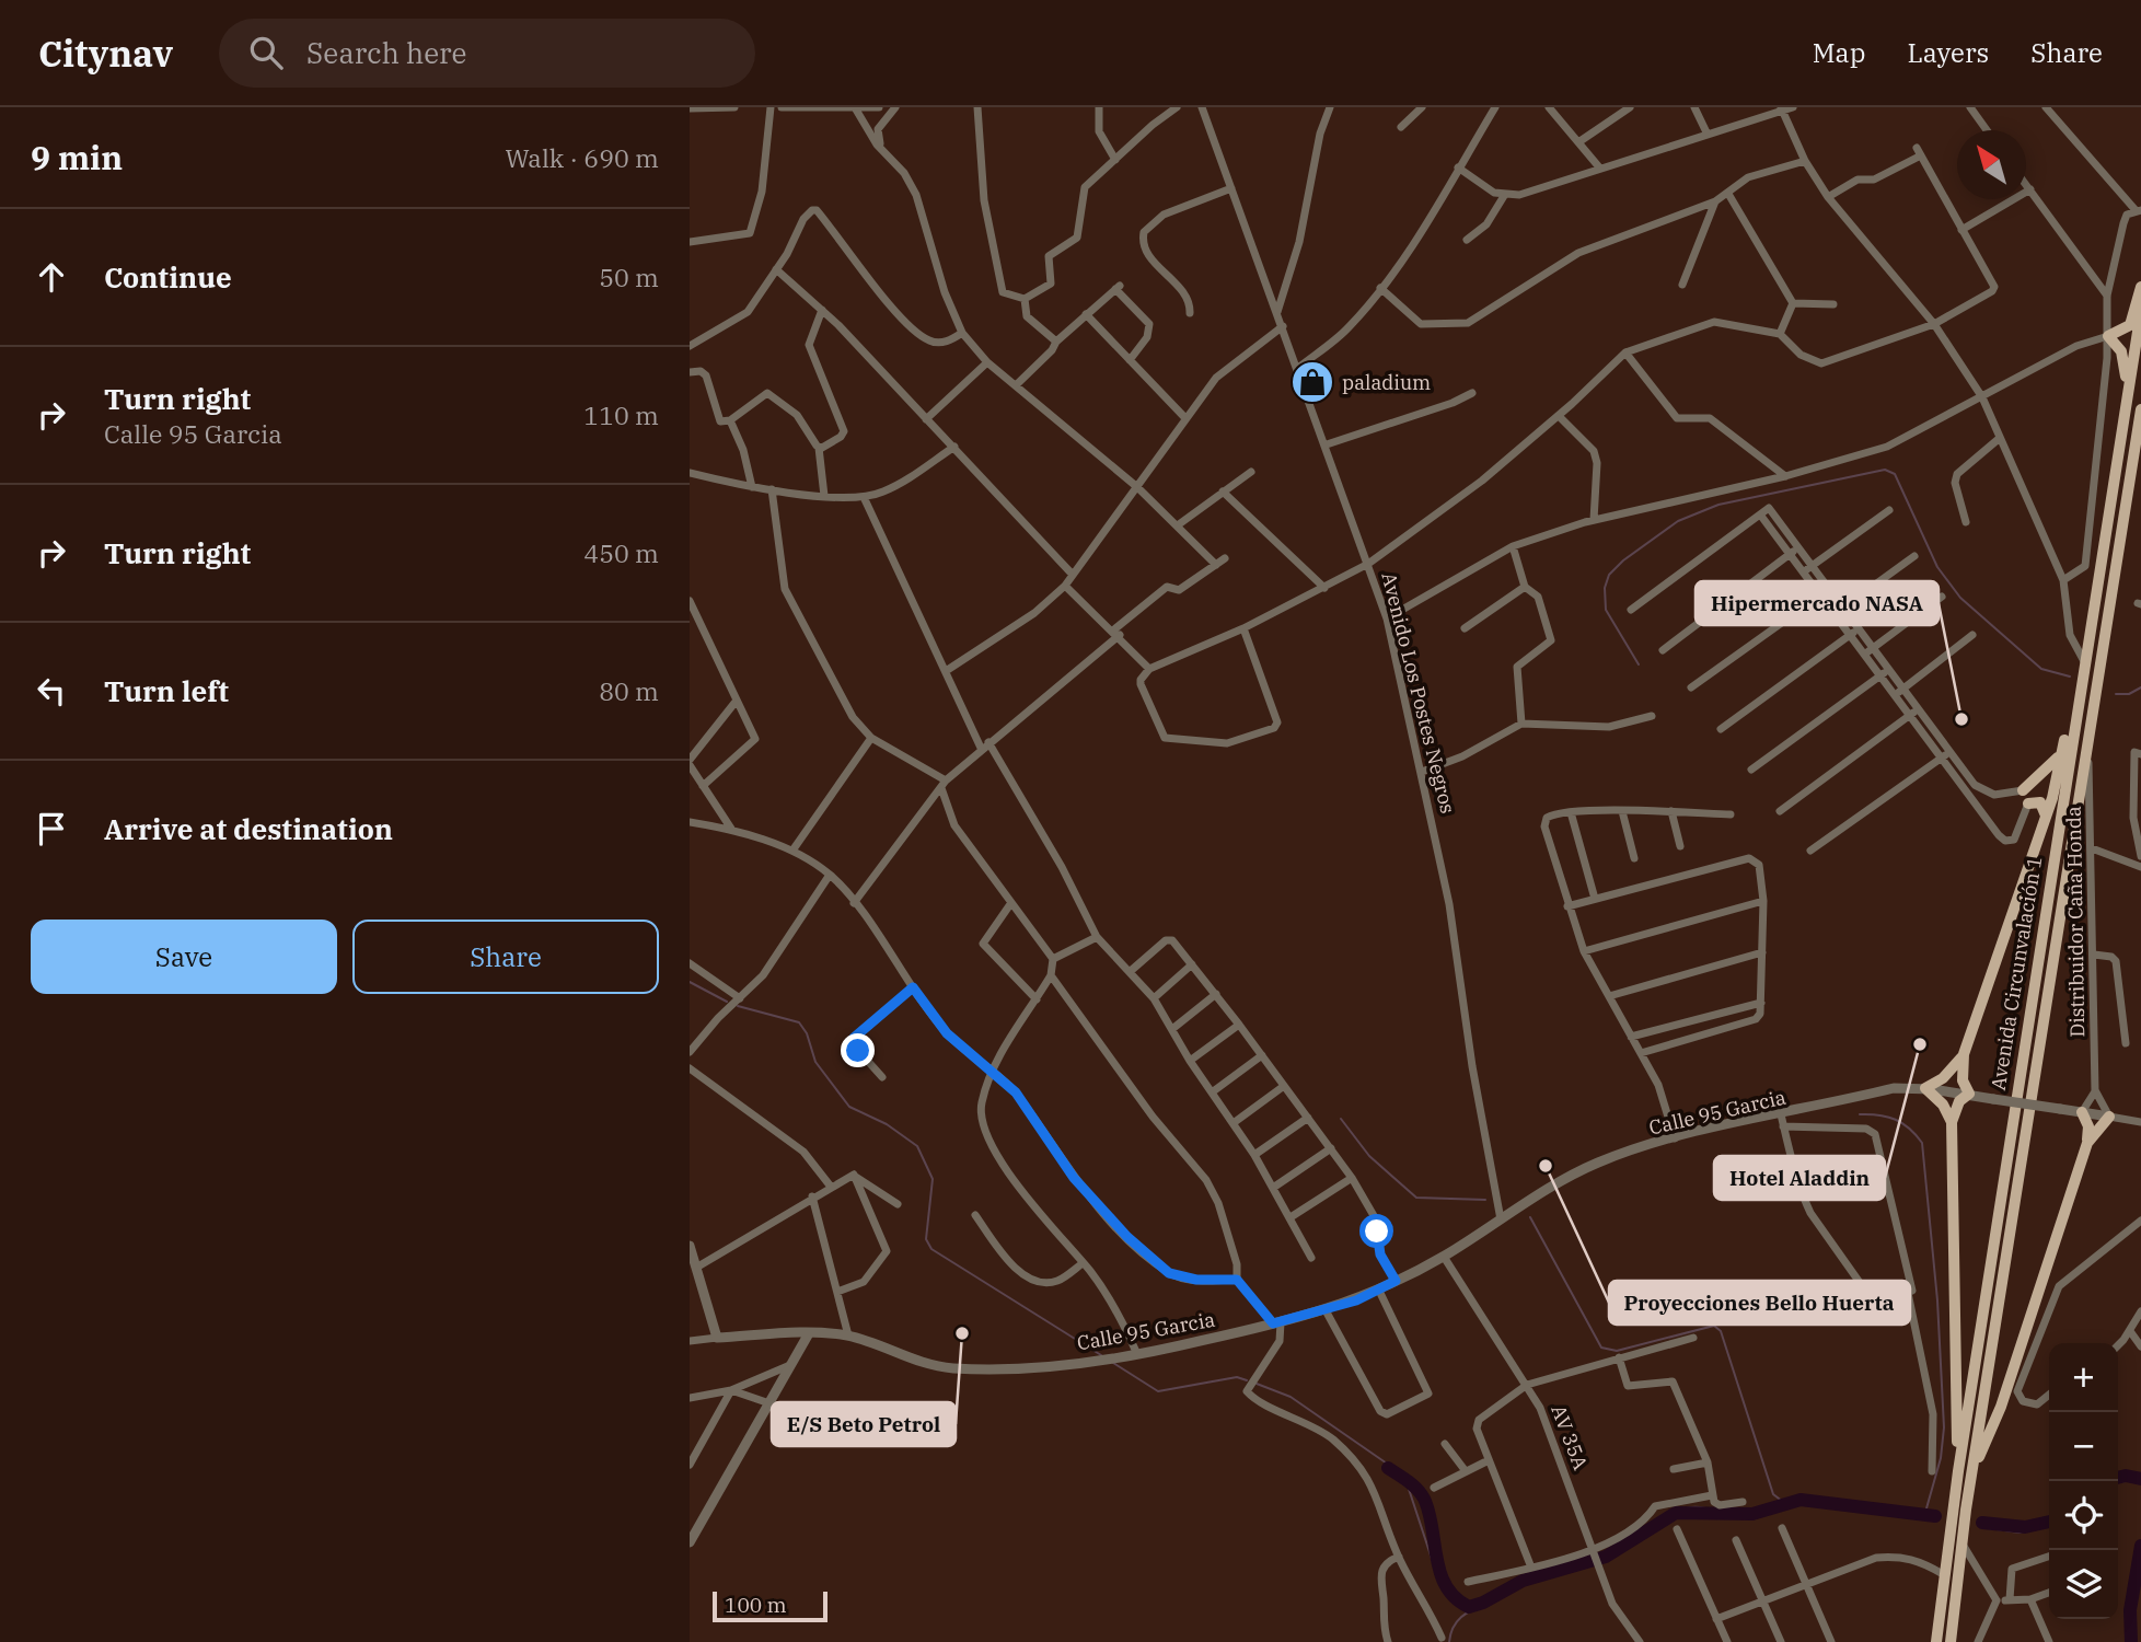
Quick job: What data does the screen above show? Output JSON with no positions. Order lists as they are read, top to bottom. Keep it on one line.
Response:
{"streets":{"main road":["Avenida Circunvalación 1"],"street":["Avenido Los Postes Negros","Distribuidor Caña Honda","Calle 95 Garcia","AV 35A"]},"crossings":[["Avenido Los Postes Negros","Calle 95 Garcia"],["Distribuidor Caña Honda","Avenida Circunvalación 1"],["Distribuidor Caña Honda","Calle 95 Garcia"],["Calle 95 Garcia","AV 35A"]],"places":{"shop":["paladium"],"other":["Hipermercado NASA","Hotel Aladdin","Proyecciones Bello Huerta","E/S Beto Petrol"]},"scale_bar":"100 m","north":"top left","page":{"header":"Citynav","search":"Search here","nav":["Map","Layers","Share"],"heading":["9 min","Walk · 690 m"],"list":[["Continue","50 m"],["Turn right","Calle 95 Garcia","110 m"],["Turn right","450 m"],["Turn left","80 m"],"Arrive at destination"],"buttons":["Save","Share"],"map_buttons":["+","−"],"scale":"100 m"}}
